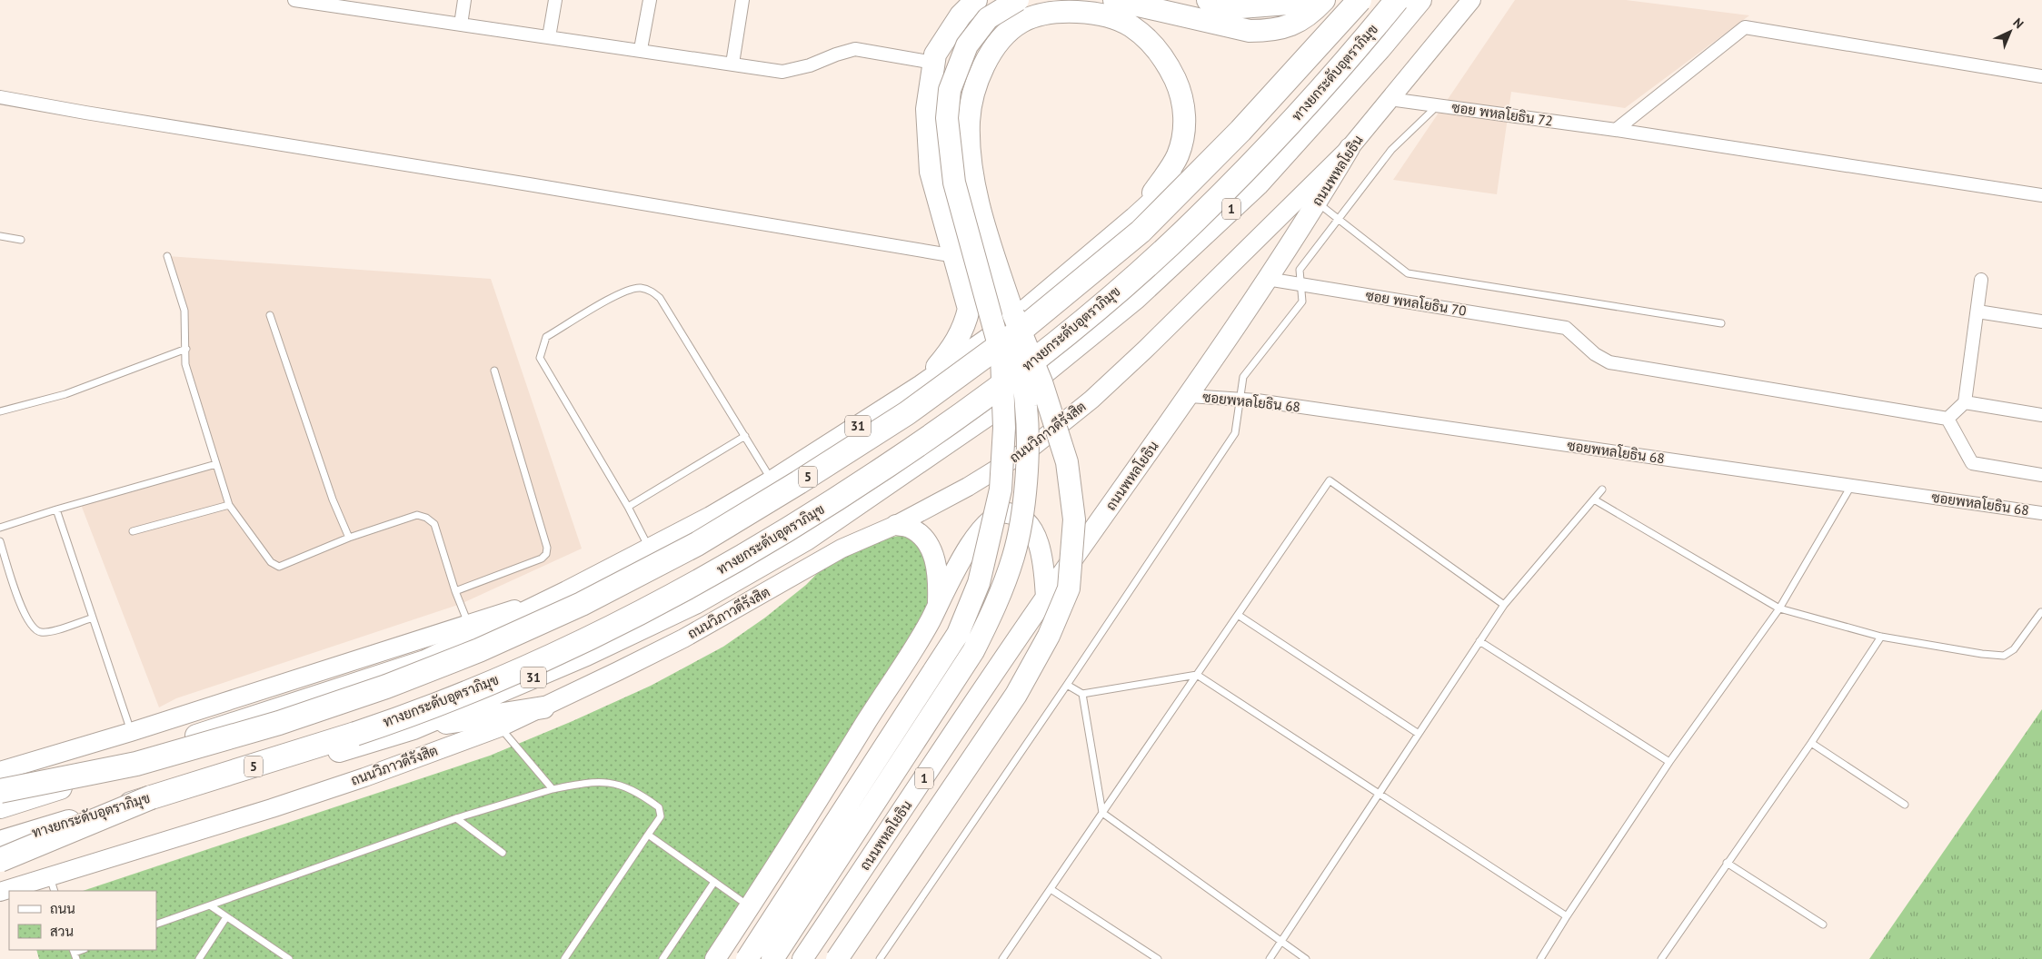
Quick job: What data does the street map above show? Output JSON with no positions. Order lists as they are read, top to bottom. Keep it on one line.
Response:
{"streets":{"highway":["ทางยกระดับอุตราภิมุข","1","31","ถนนวิภาวดีรังสิต","5"],"main road":["ถนนพหลโยธิน"],"street":["ซอย พหลโยธิน 72","ซอย พหลโยธิน 70","ซอยพหลโยธิน 68"]},"crossings":[["ทางยกระดับอุตราภิมุข","5"],["ซอย พหลโยธิน 72","ถนนพหลโยธิน"],["ถนนพหลโยธิน","ซอย พหลโยธิน 70"],["ถนนพหลโยธิน","ซอยพหลโยธิน 68"],["ถนนพหลโยธิน","ถนนวิภาวดีรังสิต"],["1","ถนนวิภาวดีรังสิต"]],"legend":["ถนน","สวน"],"north":"top right"}
